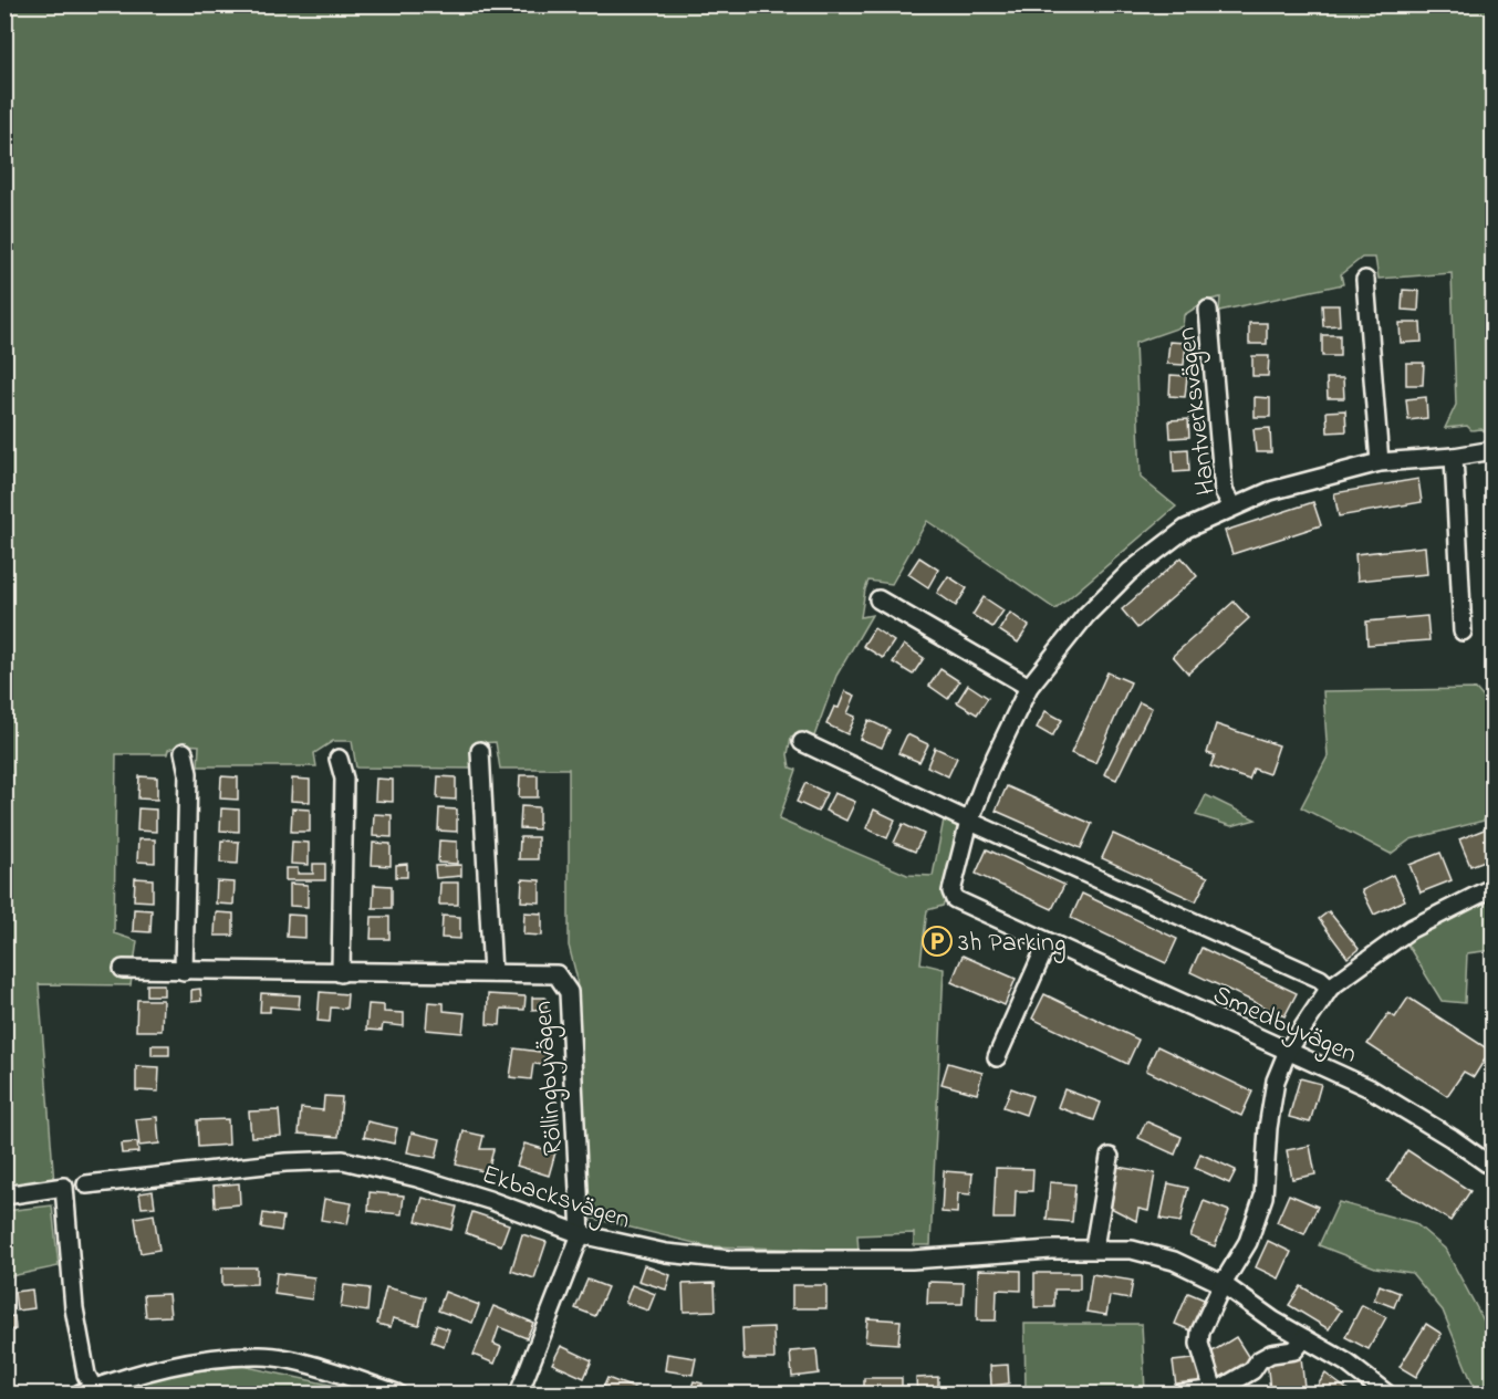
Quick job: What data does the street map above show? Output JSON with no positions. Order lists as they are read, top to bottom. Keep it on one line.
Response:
{"streets":{"street":["Hantverksvägen","Smedbyvägen","Röllingbyvägen","Ekbacksvägen"]},"crossings":[["Hantverksvägen","Smedbyvägen"],["Röllingbyvägen","Ekbacksvägen"]],"places":{"parking":["3h Parking"]}}
